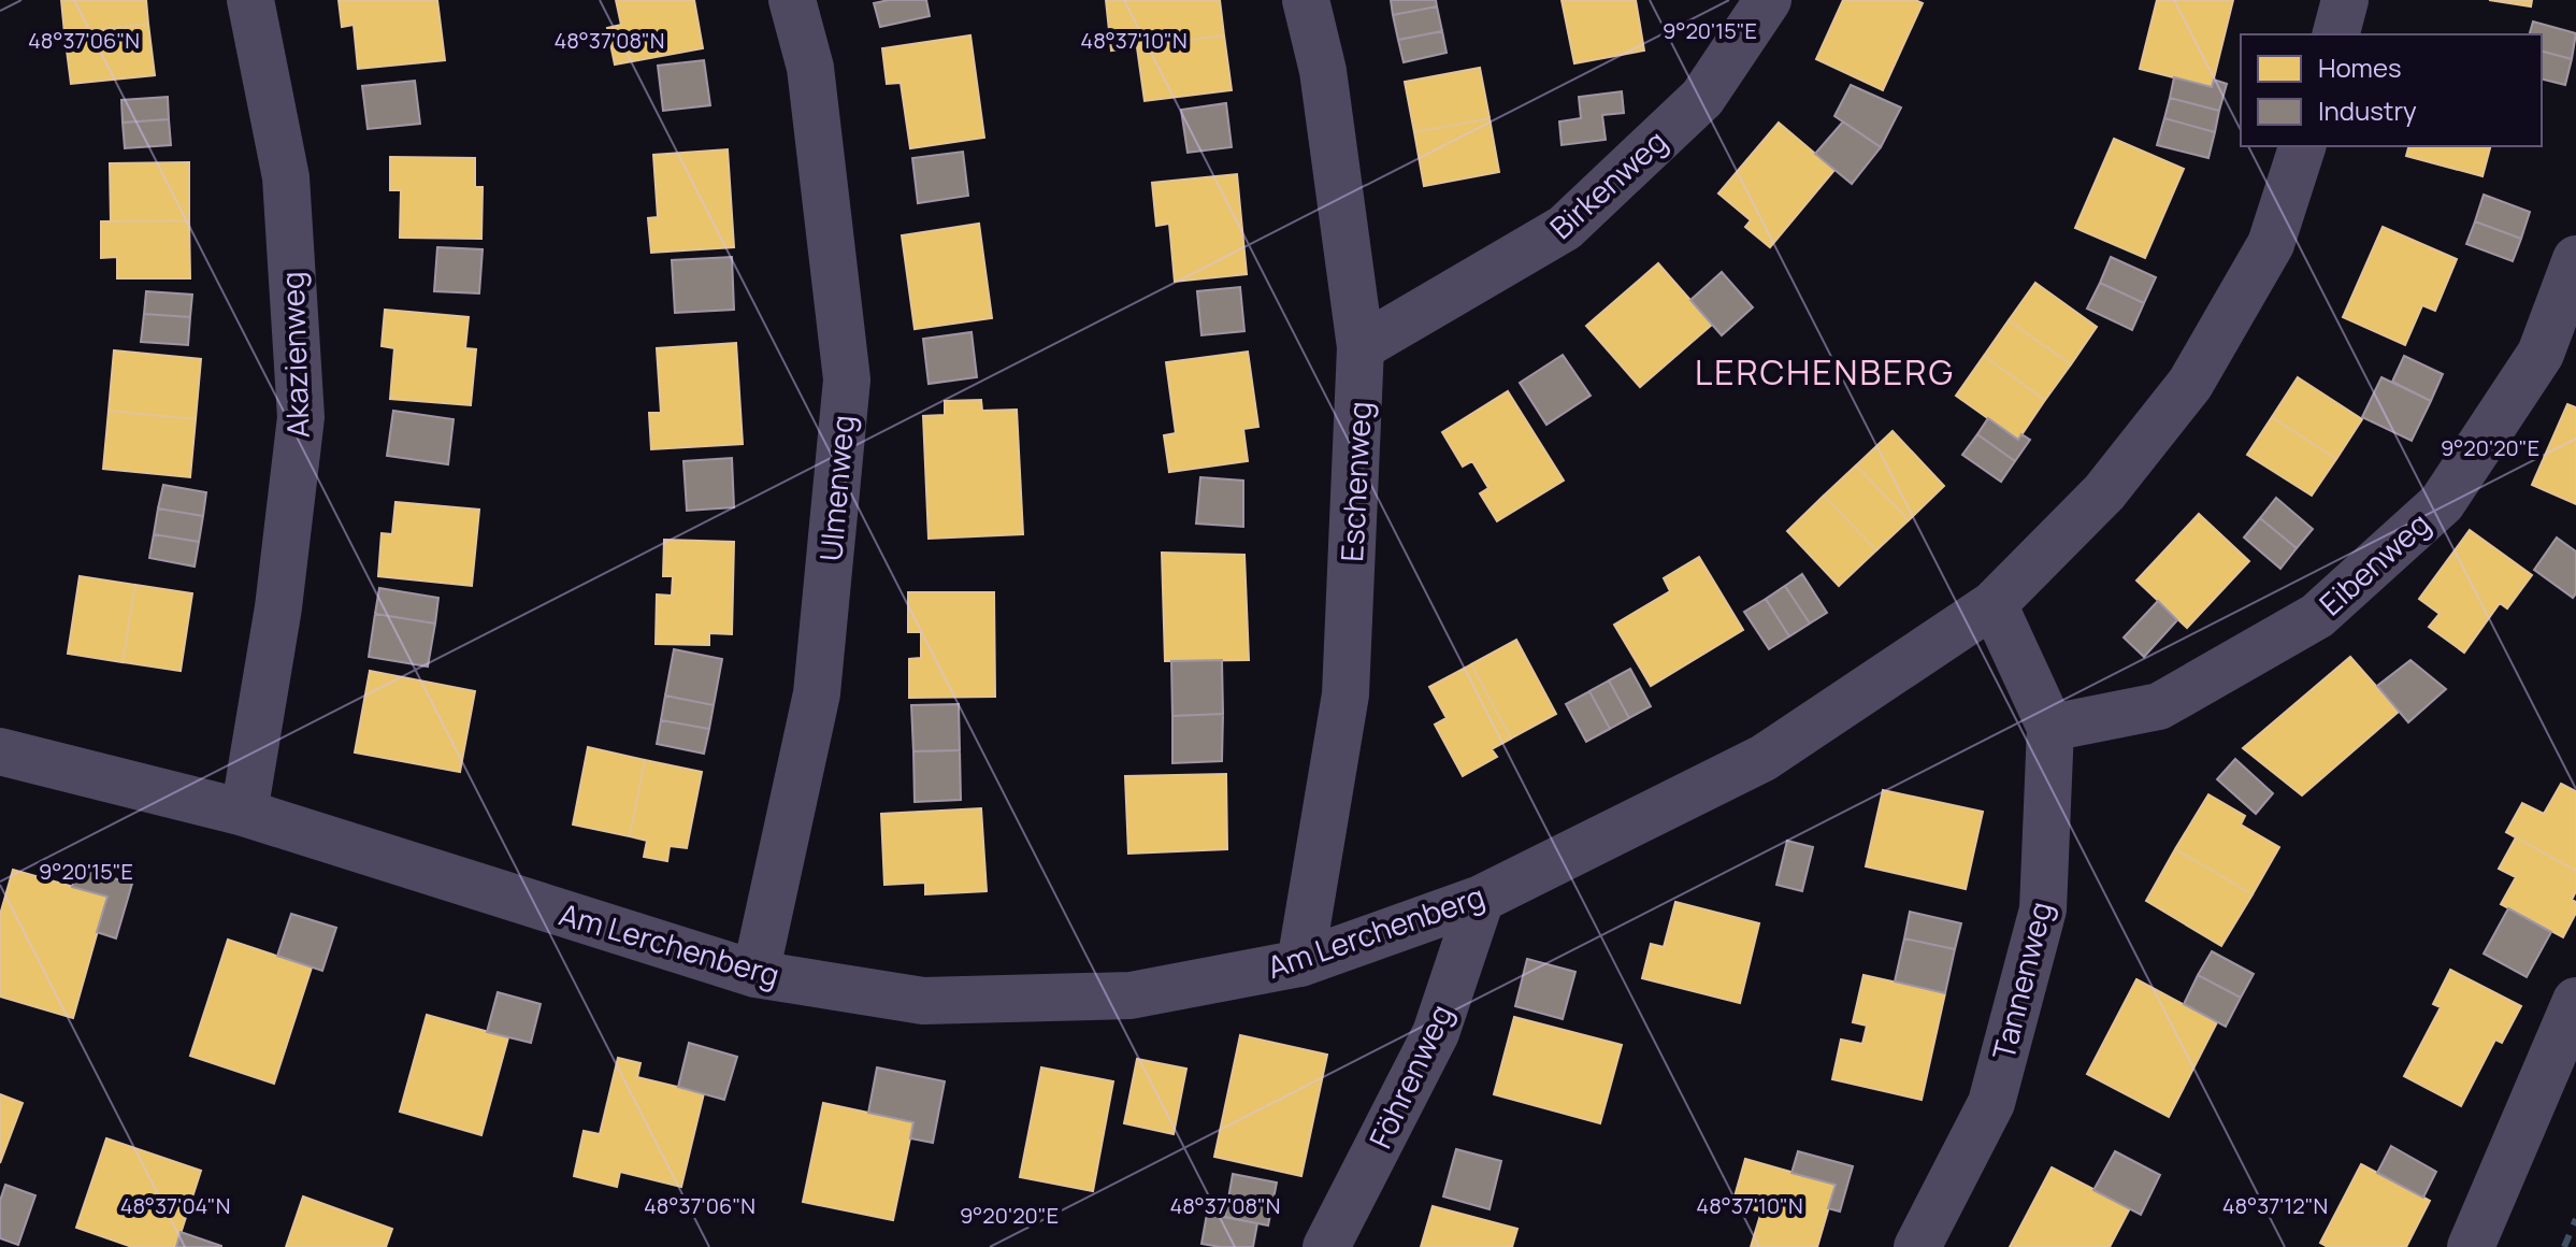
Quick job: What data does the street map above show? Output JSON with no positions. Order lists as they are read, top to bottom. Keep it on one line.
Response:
{"streets":{"street":["Birkenweg","Akazienweg","Eschenweg","Ulmenweg","Eibenweg","Am Lerchenberg","Tannenweg","Föhrenweg"]},"crossings":[["Birkenweg","Eschenweg"],["Akazienweg","Am Lerchenberg"],["Eschenweg","Am Lerchenberg"],["Ulmenweg","Am Lerchenberg"],["Eibenweg","Tannenweg"],["Am Lerchenberg","Tannenweg"],["Am Lerchenberg","Föhrenweg"]],"districts":["LERCHENBERG"],"legend":["Homes","Industry"],"coordinates":["9°20'15\"E","48°37'06\"N","48°37'08\"N","48°37'10\"N","9°20'20\"E","48°37'04\"N","48°37'12\"N"]}
